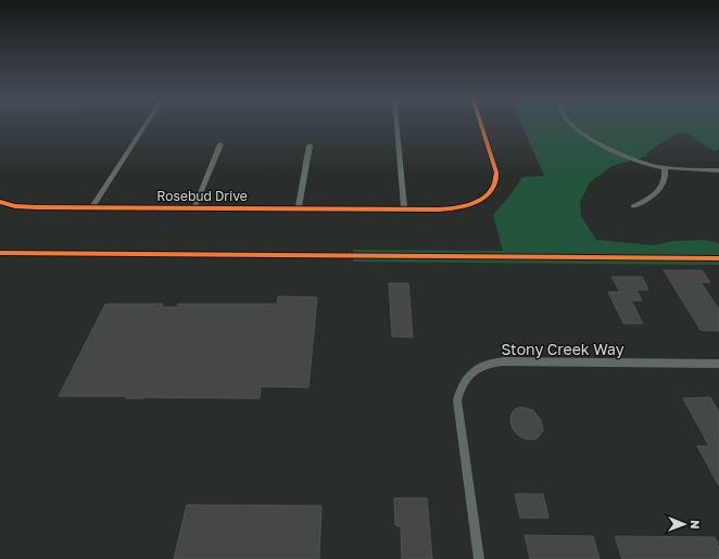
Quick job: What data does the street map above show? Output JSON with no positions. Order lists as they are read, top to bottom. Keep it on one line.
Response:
{"streets":{"street":["Rosebud Drive","Stony Creek Way"]},"north":"right"}
